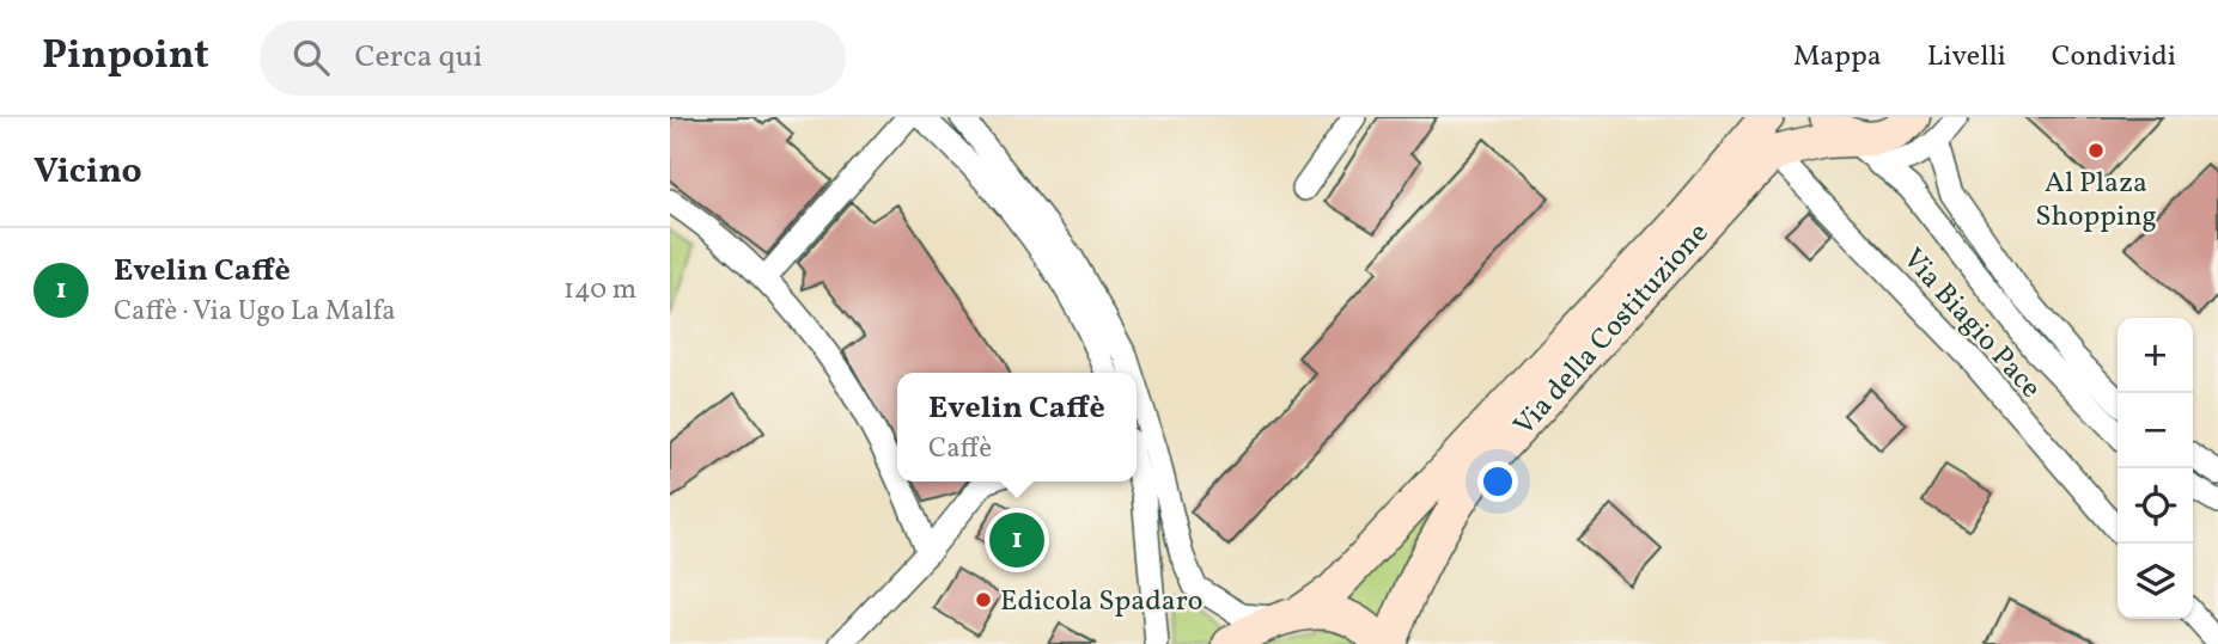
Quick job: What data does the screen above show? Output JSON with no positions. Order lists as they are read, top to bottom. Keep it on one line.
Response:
{"streets":{"main road":["Via della Costituzione"],"street":["Via Biagio Pace"]},"crossings":[["Via Biagio Pace","Via della Costituzione"]],"places":["Al Plaza Shopping","Edicola Spadaro"],"page":{"header":"Pinpoint","search":"Cerca qui","nav":["Mappa","Livelli","Condividi"],"heading":"Vicino","list":[{"mark":"1","name":"Evelin Caffè","note":"Caffè · Via Ugo La Malfa","value":"140 m"}],"map_buttons":["+","−"],"popup":["Evelin Caffè","Caffè"],"pins":"1"}}
